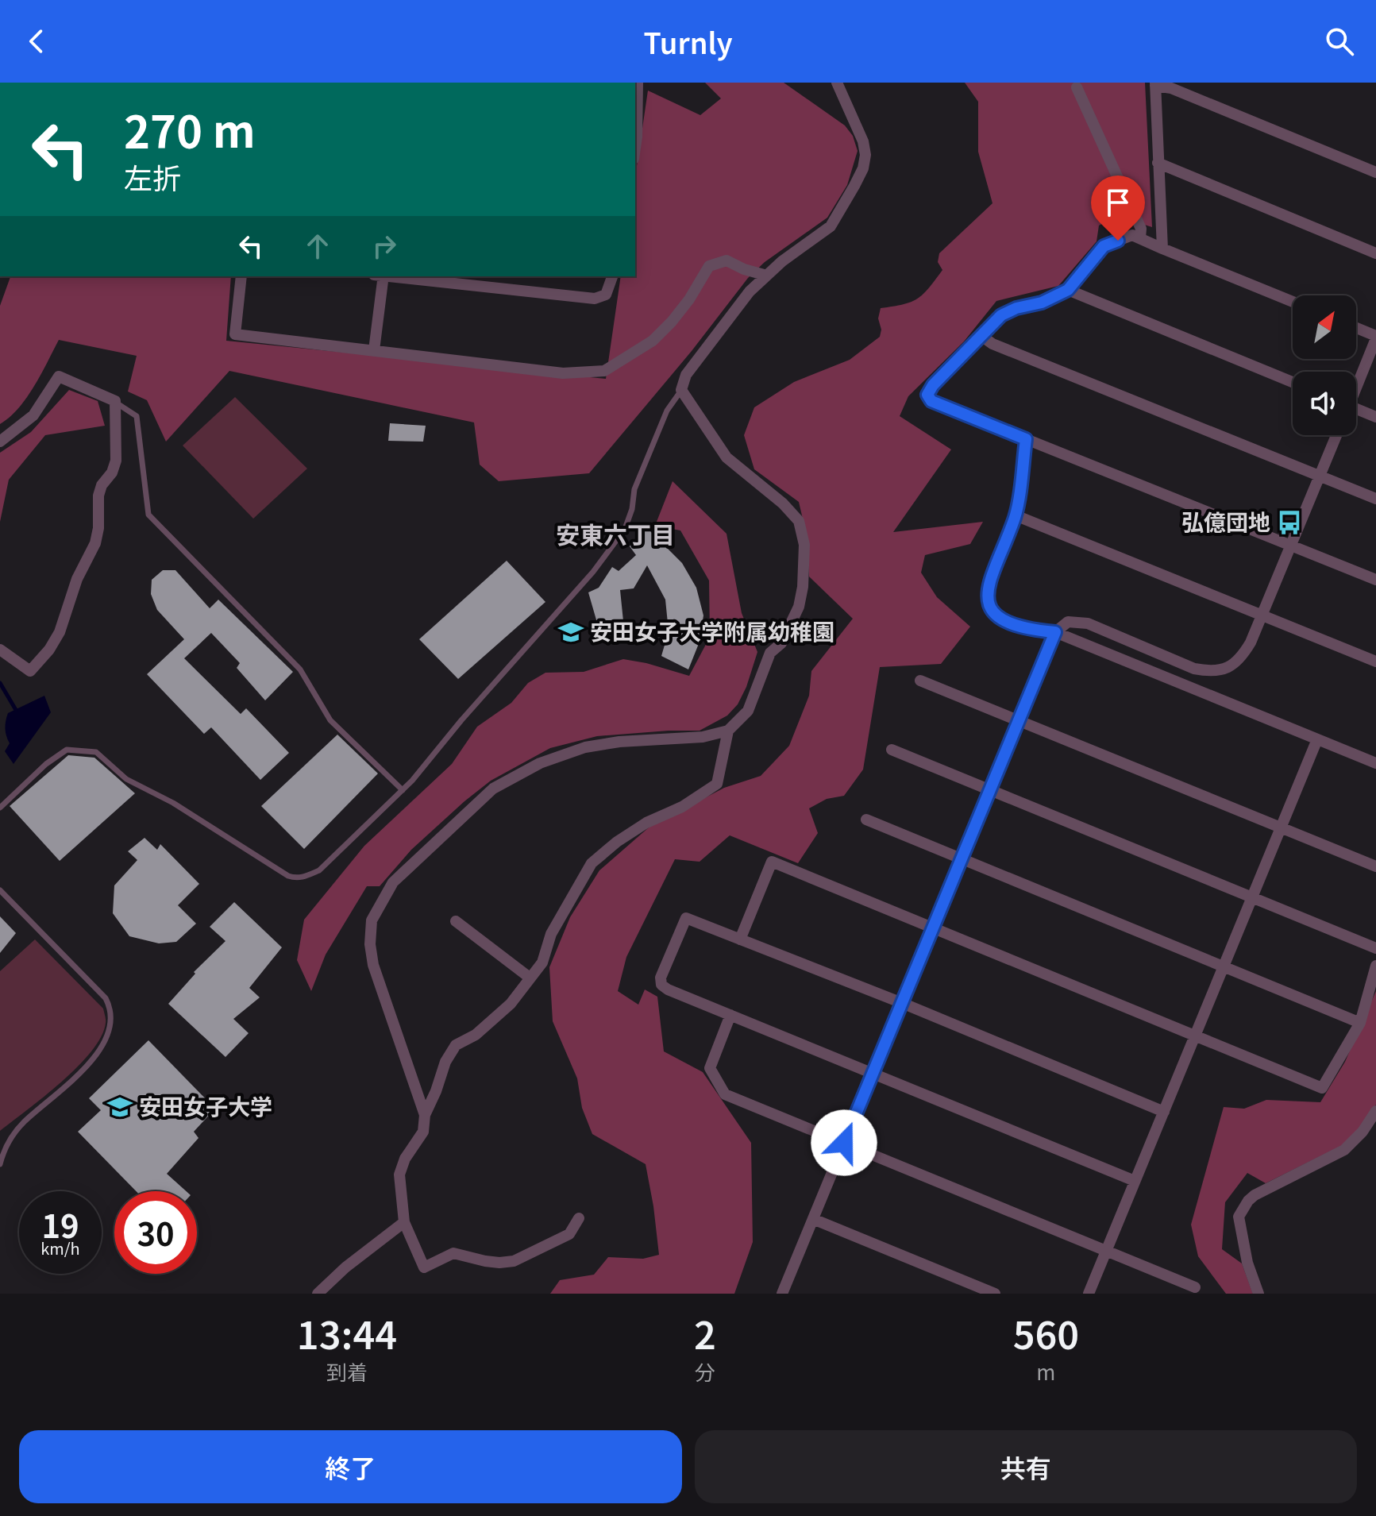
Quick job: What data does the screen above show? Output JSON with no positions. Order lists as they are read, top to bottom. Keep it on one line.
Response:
{"districts":["安東六丁目"],"places":{"bus stop":["弘億団地"],"school or university":["安田女子大学附属幼稚園","安田女子大学"]},"north":"top right","page":{"header":"Turnly","turn":["270 m","左折"],"speed":"19 km/h","limit":"30","eta":["13:44","到着","2","分","560","m"],"buttons":["終了","共有"]}}
